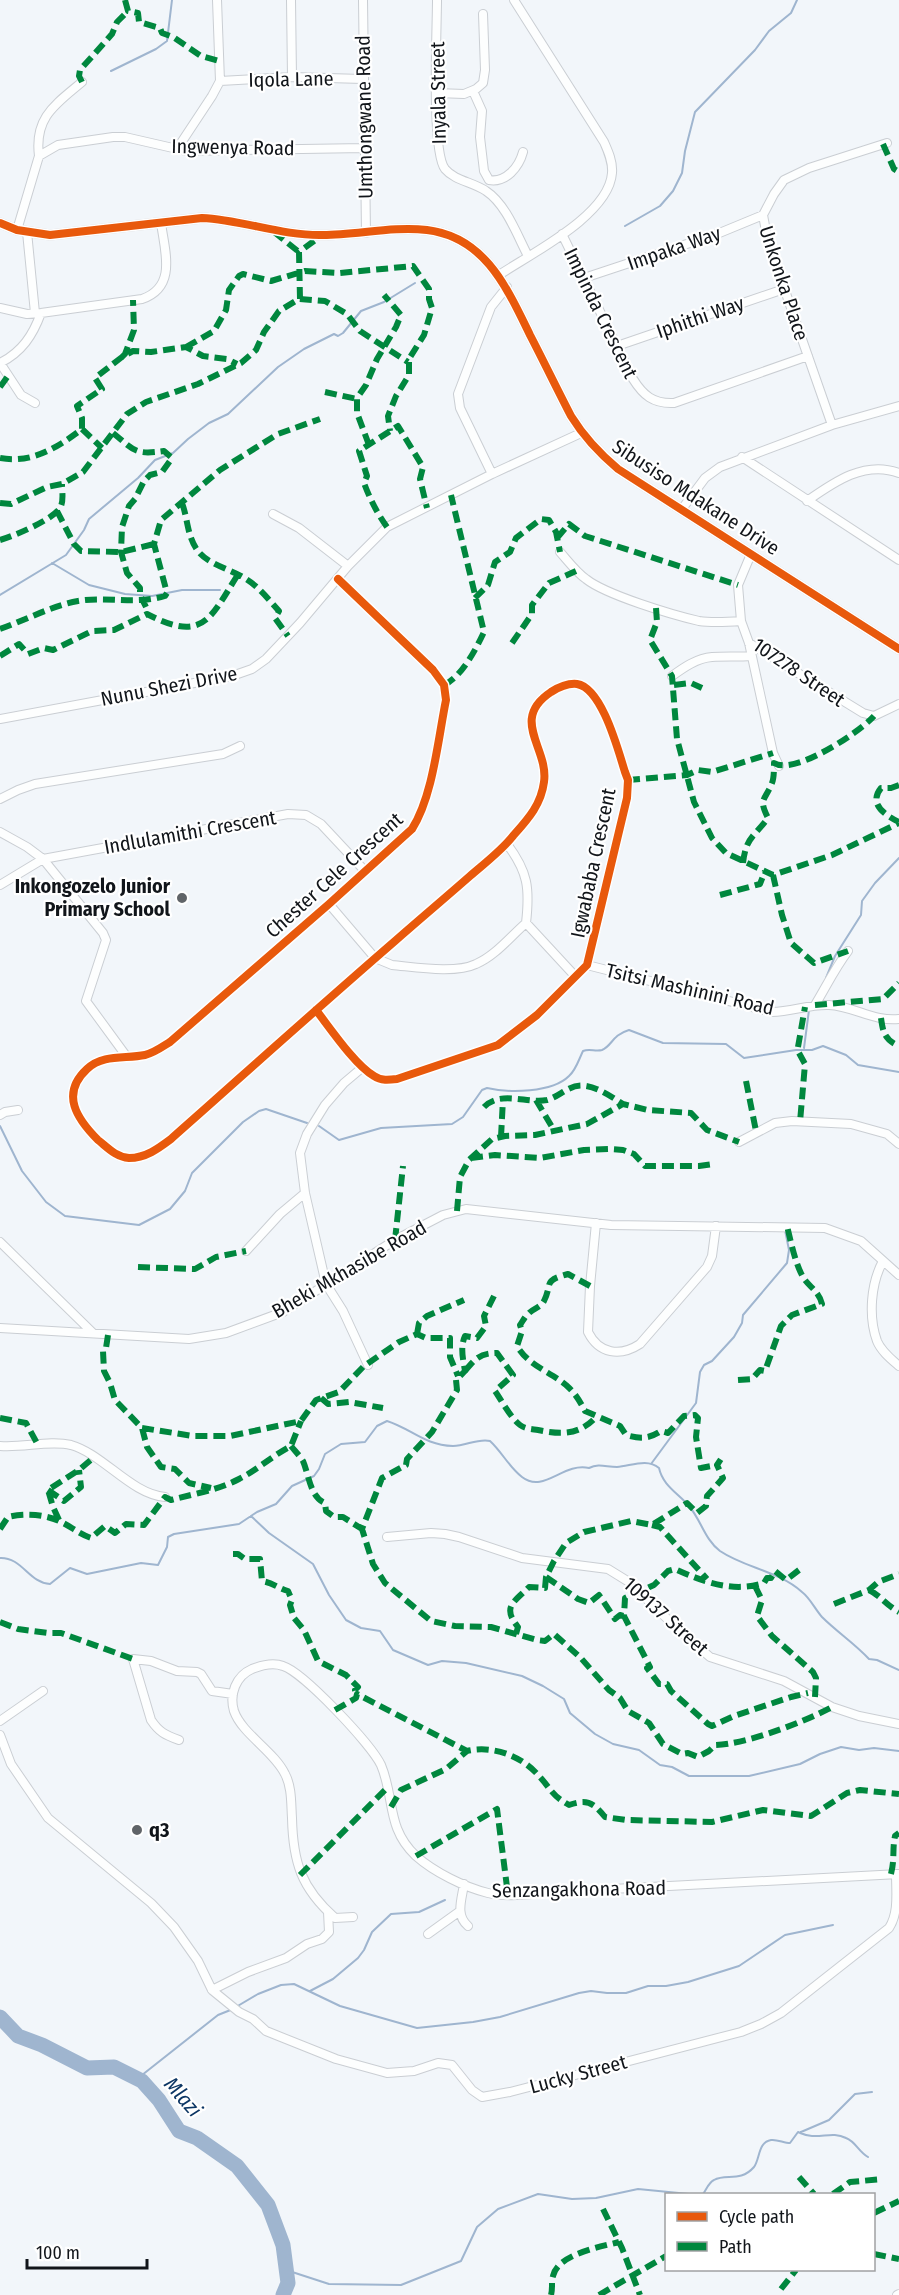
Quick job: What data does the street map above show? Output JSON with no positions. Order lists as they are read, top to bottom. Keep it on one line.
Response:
{"streets":{"street":["Iqola Lane","Inyala Street","Umthongwane Road","Ingwenya Road","Impaka Way","Unkonka Place","Impinda Crescent","Iphithi Way","Sibusiso Mdakane Drive","107278 Street","Nunu Shezi Drive","Indlulamithi Crescent","Igwababa Crescent","Chester Cele Crescent","Tsitsi Mashinini Road","Bheki Mkhasibe Road","109137 Street","Senzangakhona Road","Lucky Street"]},"crossings":[["Iqola Lane","Umthongwane Road"],["Umthongwane Road","Ingwenya Road"],["Umthongwane Road","Sibusiso Mdakane Drive"],["Impaka Way","Unkonka Place"],["Impaka Way","Impinda Crescent"],["Unkonka Place","Impinda Crescent"],["Unkonka Place","Iphithi Way"],["Impinda Crescent","Iphithi Way"],["Sibusiso Mdakane Drive","107278 Street"],["Sibusiso Mdakane Drive","Nunu Shezi Drive"],["Nunu Shezi Drive","Chester Cele Crescent"],["Indlulamithi Crescent","Chester Cele Crescent"],["Igwababa Crescent","Chester Cele Crescent"],["Igwababa Crescent","Tsitsi Mashinini Road"],["Senzangakhona Road","Lucky Street"]],"water":["Mlazi"],"places":["Inkongozelo Junior Primary School","q3"],"legend":["Cycle path","Path"],"scale_bar":"100 m"}
